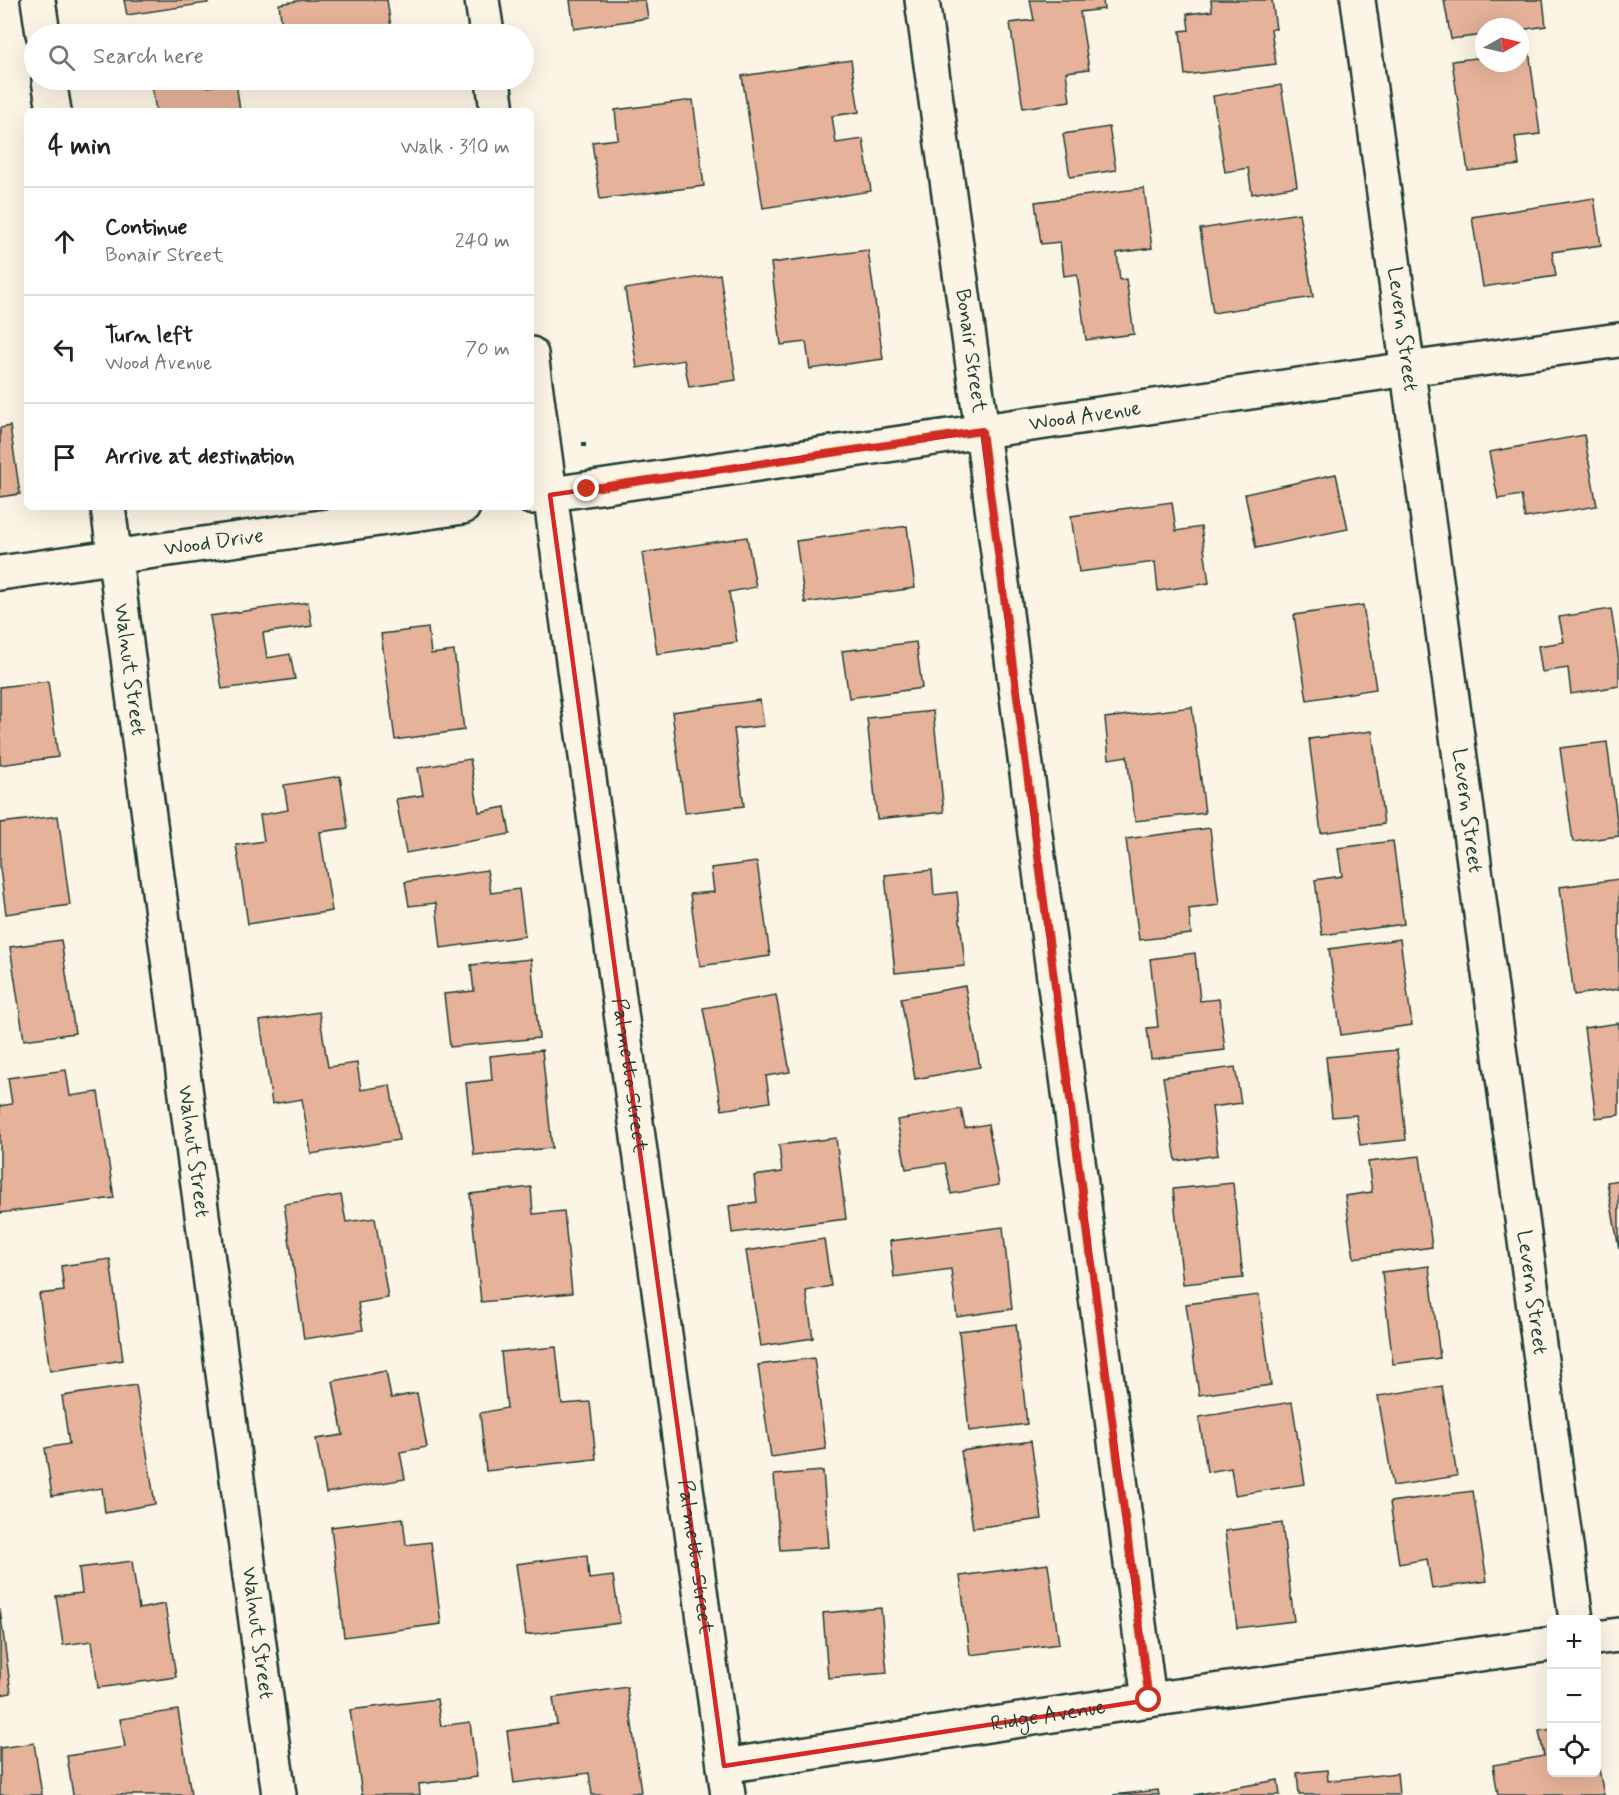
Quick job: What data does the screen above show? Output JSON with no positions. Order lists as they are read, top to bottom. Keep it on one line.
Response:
{"streets":{"street":["Levern Street","Bonair Street","Wood Avenue","Wood Drive","Walnut Street","Palmetto Street","Ridge Avenue"]},"crossings":[["Levern Street","Wood Avenue"],["Bonair Street","Wood Avenue"],["Bonair Street","Ridge Avenue"],["Wood Avenue","Palmetto Street"],["Wood Drive","Walnut Street"],["Palmetto Street","Ridge Avenue"]],"north":"right","page":{"search":"Search here","heading":["4 min","Walk · 310 m"],"list":[["Continue","Bonair Street","240 m"],["Turn left","Wood Avenue","70 m"],"Arrive at destination"],"map_buttons":["+","−"]}}
